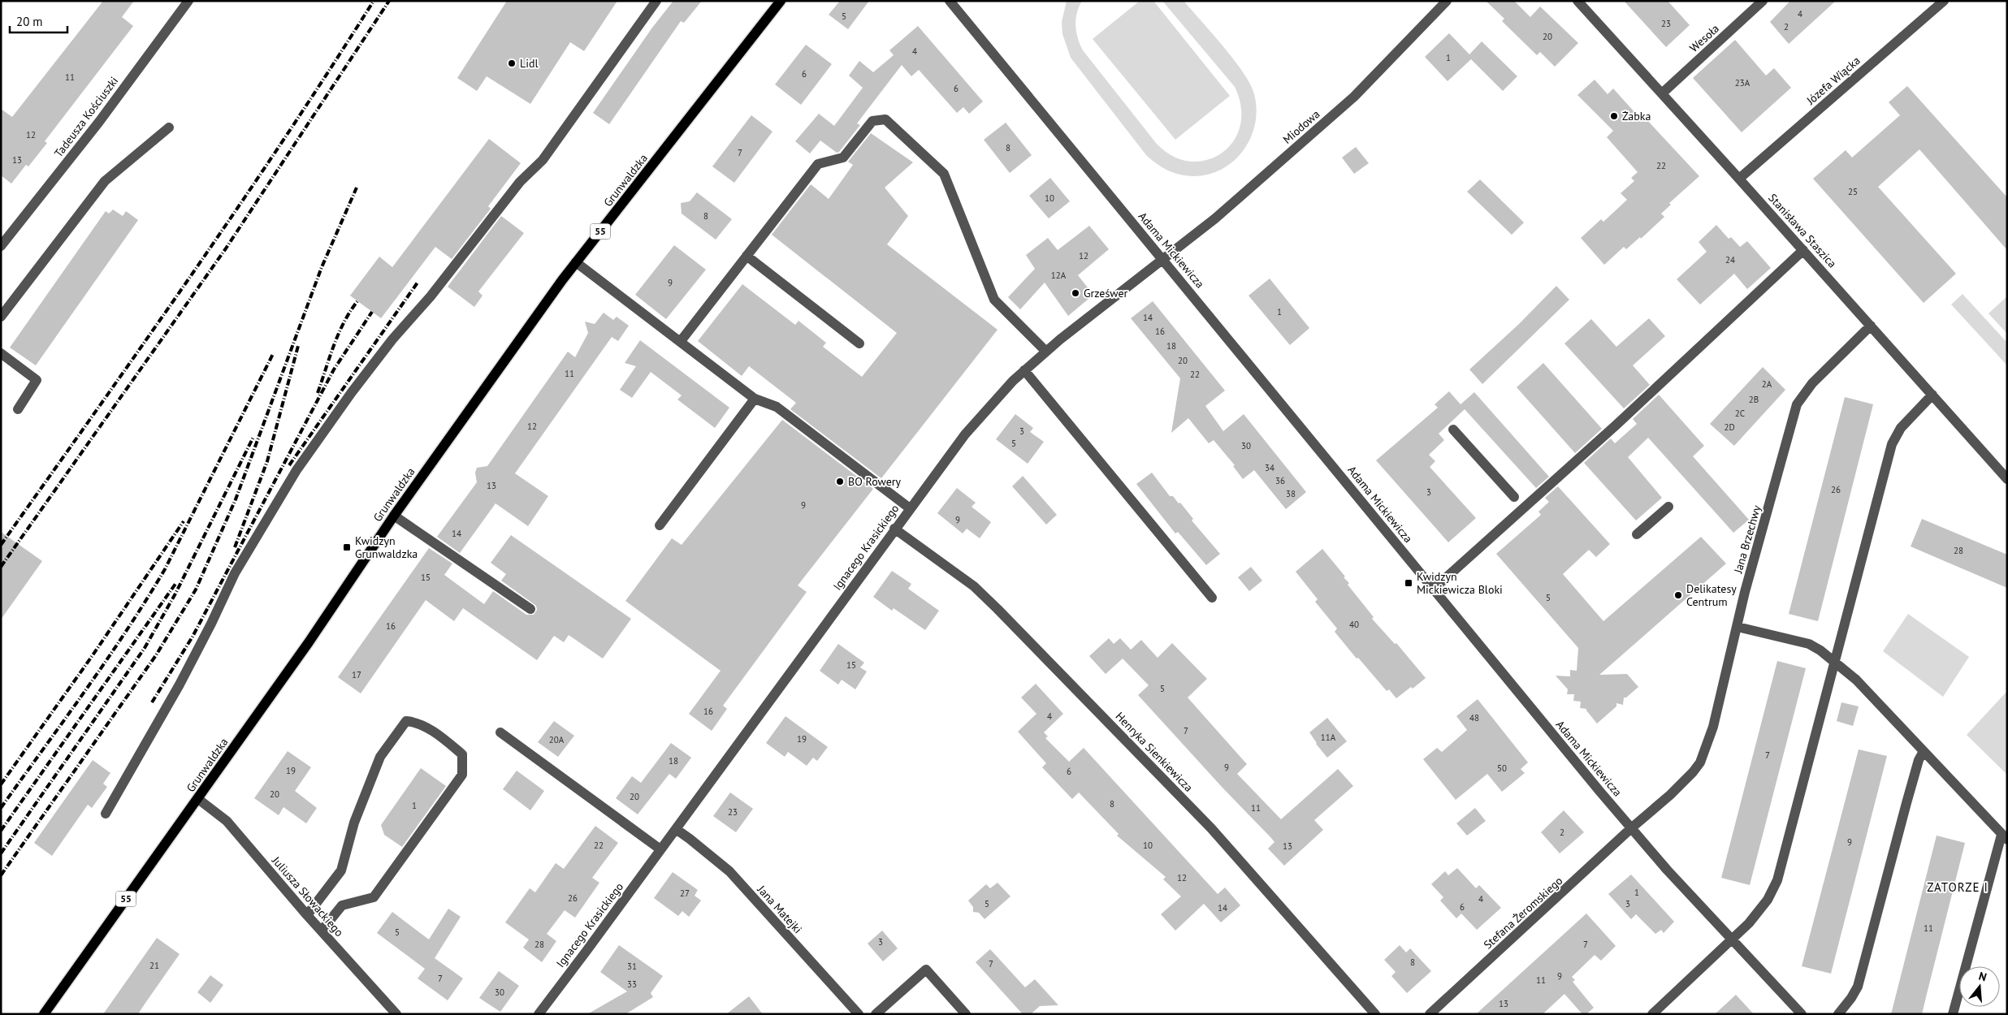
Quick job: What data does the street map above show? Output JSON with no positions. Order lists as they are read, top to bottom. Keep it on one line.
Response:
{"streets":{"main road":["Grunwaldzka","55"],"street":["Wesoła","Józefa Wiącka","Tadeusza Kościuszki","Miodowa","Stanisława Staszica","Adama Mickiewicza","Jana Brzechwy","Ignacego Krasickiego","Henryka Sienkiewicza","Juliusza Słowackiego","Jana Matejki","Stefana Żeromskiego"]},"crossings":[["Wesoła","Stanisława Staszica"],["Józefa Wiącka","Stanisława Staszica"],["Miodowa","Adama Mickiewicza"],["Miodowa","Ignacego Krasickiego"],["Grunwaldzka","Juliusza Słowackiego"],["Stanisława Staszica","Jana Brzechwy"],["Adama Mickiewicza","Jana Brzechwy"],["Adama Mickiewicza","Ignacego Krasickiego"],["Adama Mickiewicza","Stefana Żeromskiego"],["Jana Brzechwy","Stefana Żeromskiego"],["Ignacego Krasickiego","Henryka Sienkiewicza"],["Ignacego Krasickiego","Jana Matejki"]],"districts":["ZATORZE I"],"places":{"other":["Lidl","Żabka","Grześwer","BO Rowery","Delikatesy Centrum"],"transit":["Kwidzyn Grunwaldzka","Kwidzyn Mickiewicza Bloki"]},"house_numbers":["4","5","23","2","20","4","1","6","11","23A","6","12","8","7","13","22","25","10","8","12","24","12A","9","1","14","16","18","20","11","22","2A","2B","2C","12","2D","3","5","30","34","36","13","26","3","38","9","9","14","28","15","5","40","16","15","17","5","16","4","48","7","11A","19","20A","7","18","9","50","19","6","20","20","8","1","11","23","2","9","22","10","13","12","1","27","26","4","5","3","6","14","11","5","3","28","7","8","7","21","31","9","7","11","33","30","13"],"scale_bar":"20 m","north":"top"}
